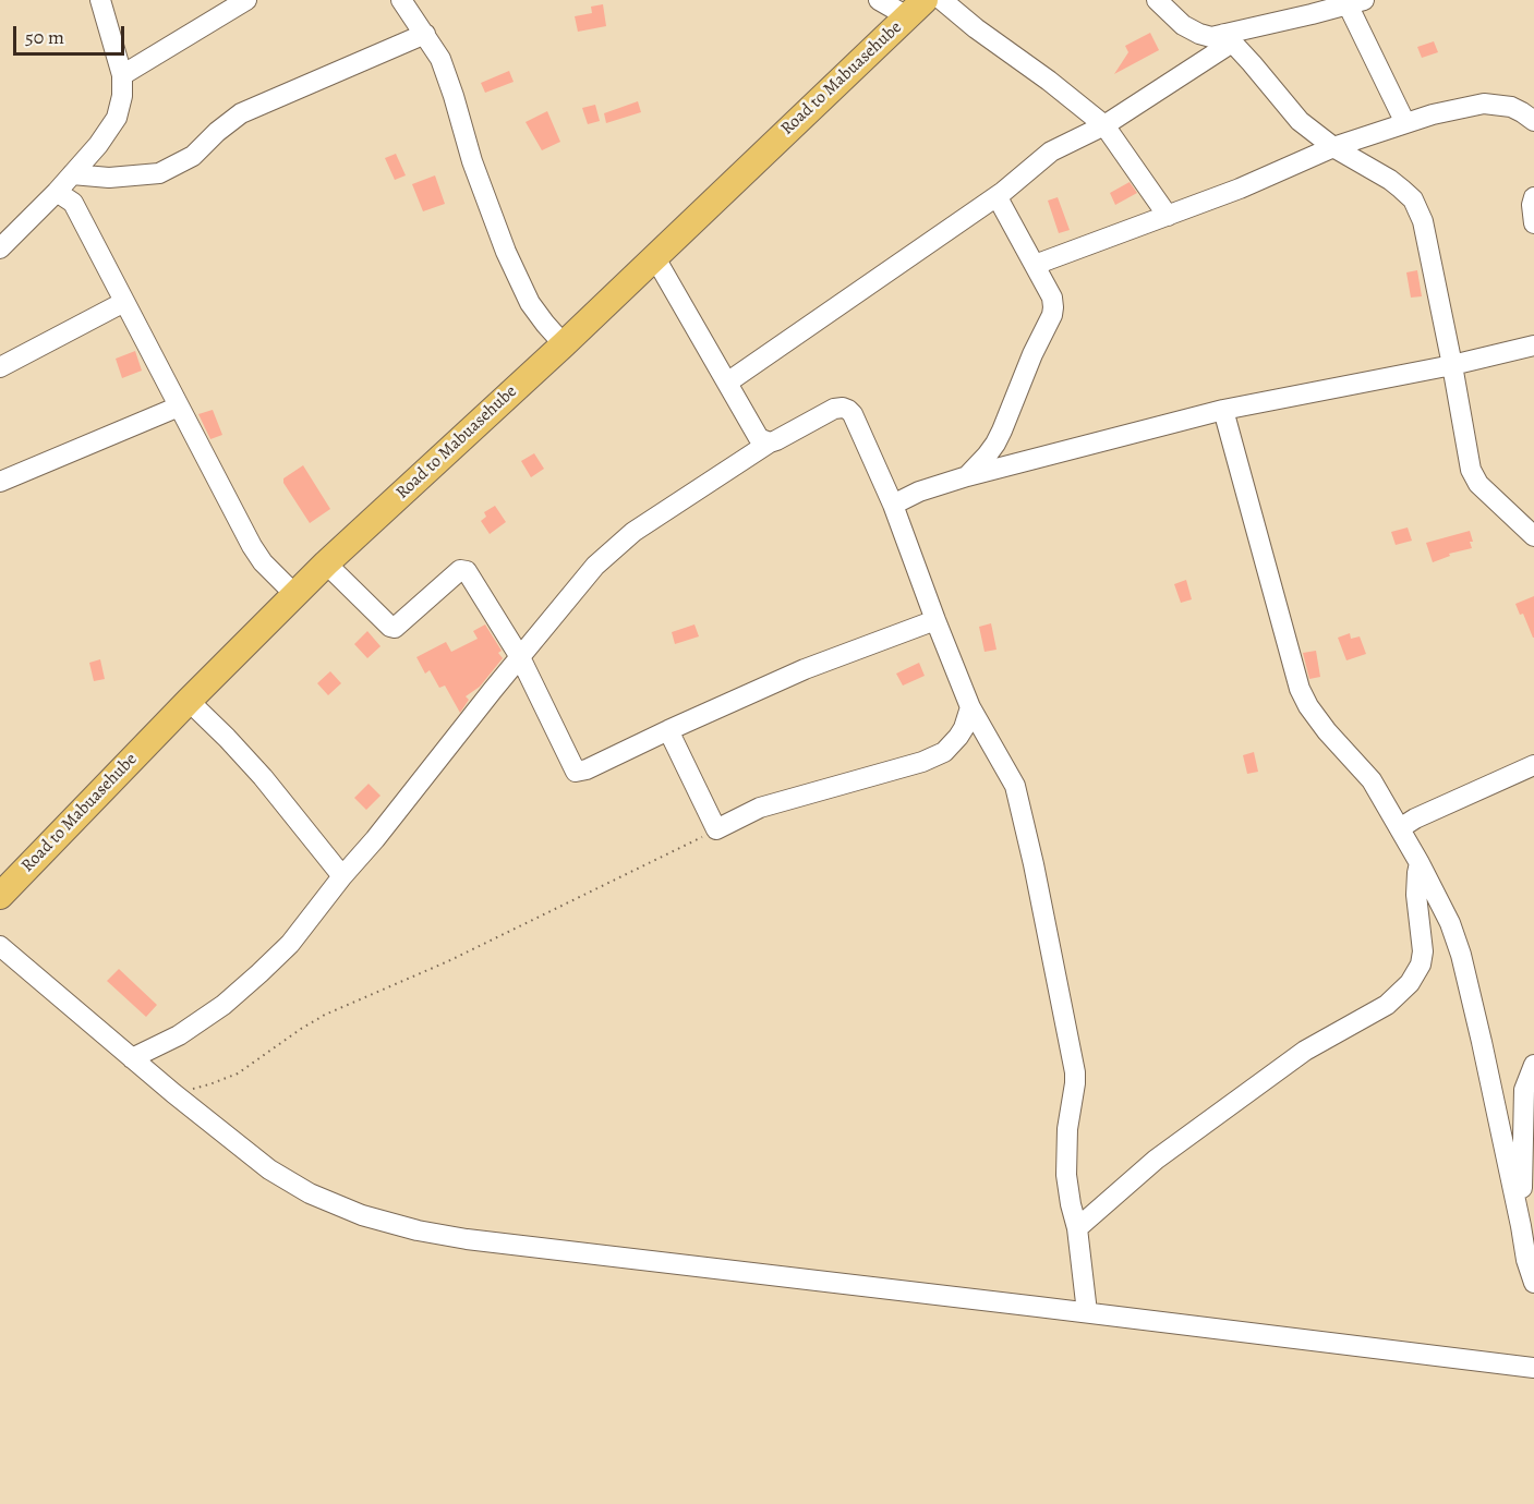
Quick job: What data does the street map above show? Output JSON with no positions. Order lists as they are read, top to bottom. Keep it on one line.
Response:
{"streets":{"main road":["Road to Mabuasehube"]},"scale_bar":"50 m"}
